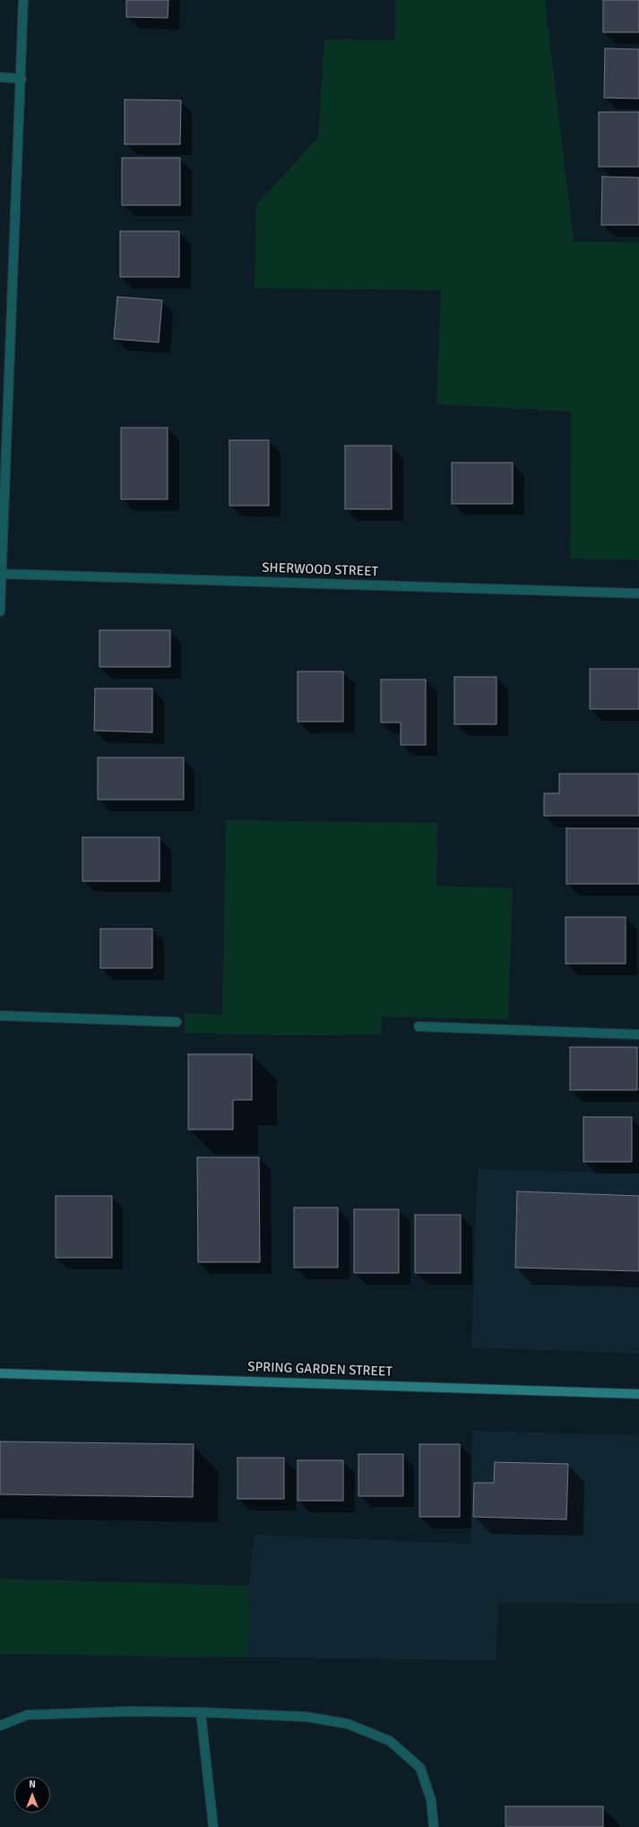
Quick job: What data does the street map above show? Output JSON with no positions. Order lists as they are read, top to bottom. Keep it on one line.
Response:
{"streets":{"main road":["SPRING GARDEN STREET"],"street":["SHERWOOD STREET"]},"north":"top"}
